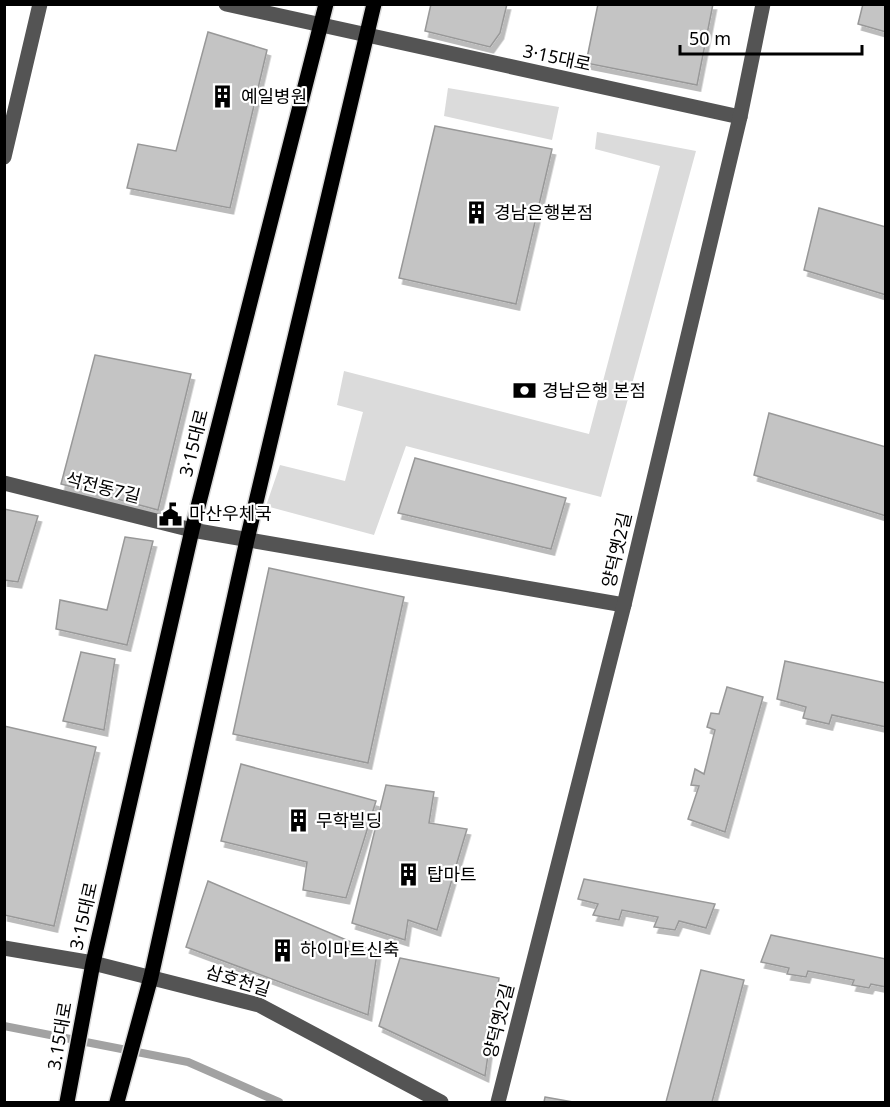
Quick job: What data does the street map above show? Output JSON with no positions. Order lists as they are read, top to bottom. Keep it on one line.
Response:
{"streets":{"main road":["3·15대로","3.15대로"],"street":["석전동7길","양덕옛2길","삼호천길"]},"crossings":[["3·15대로","석전동7길"],["3·15대로","양덕옛2길"],["3·15대로","삼호천길"],["3·15대로","3.15대로"],["석전동7길","양덕옛2길"],["삼호천길","3.15대로"]],"places":{"building":["예일병원","경남은행본점","무학빌딩","탑마트","하이마트신축"],"bank":["경남은행 본점"],"public building":["마산우체국"]},"scale_bar":"50 m"}
